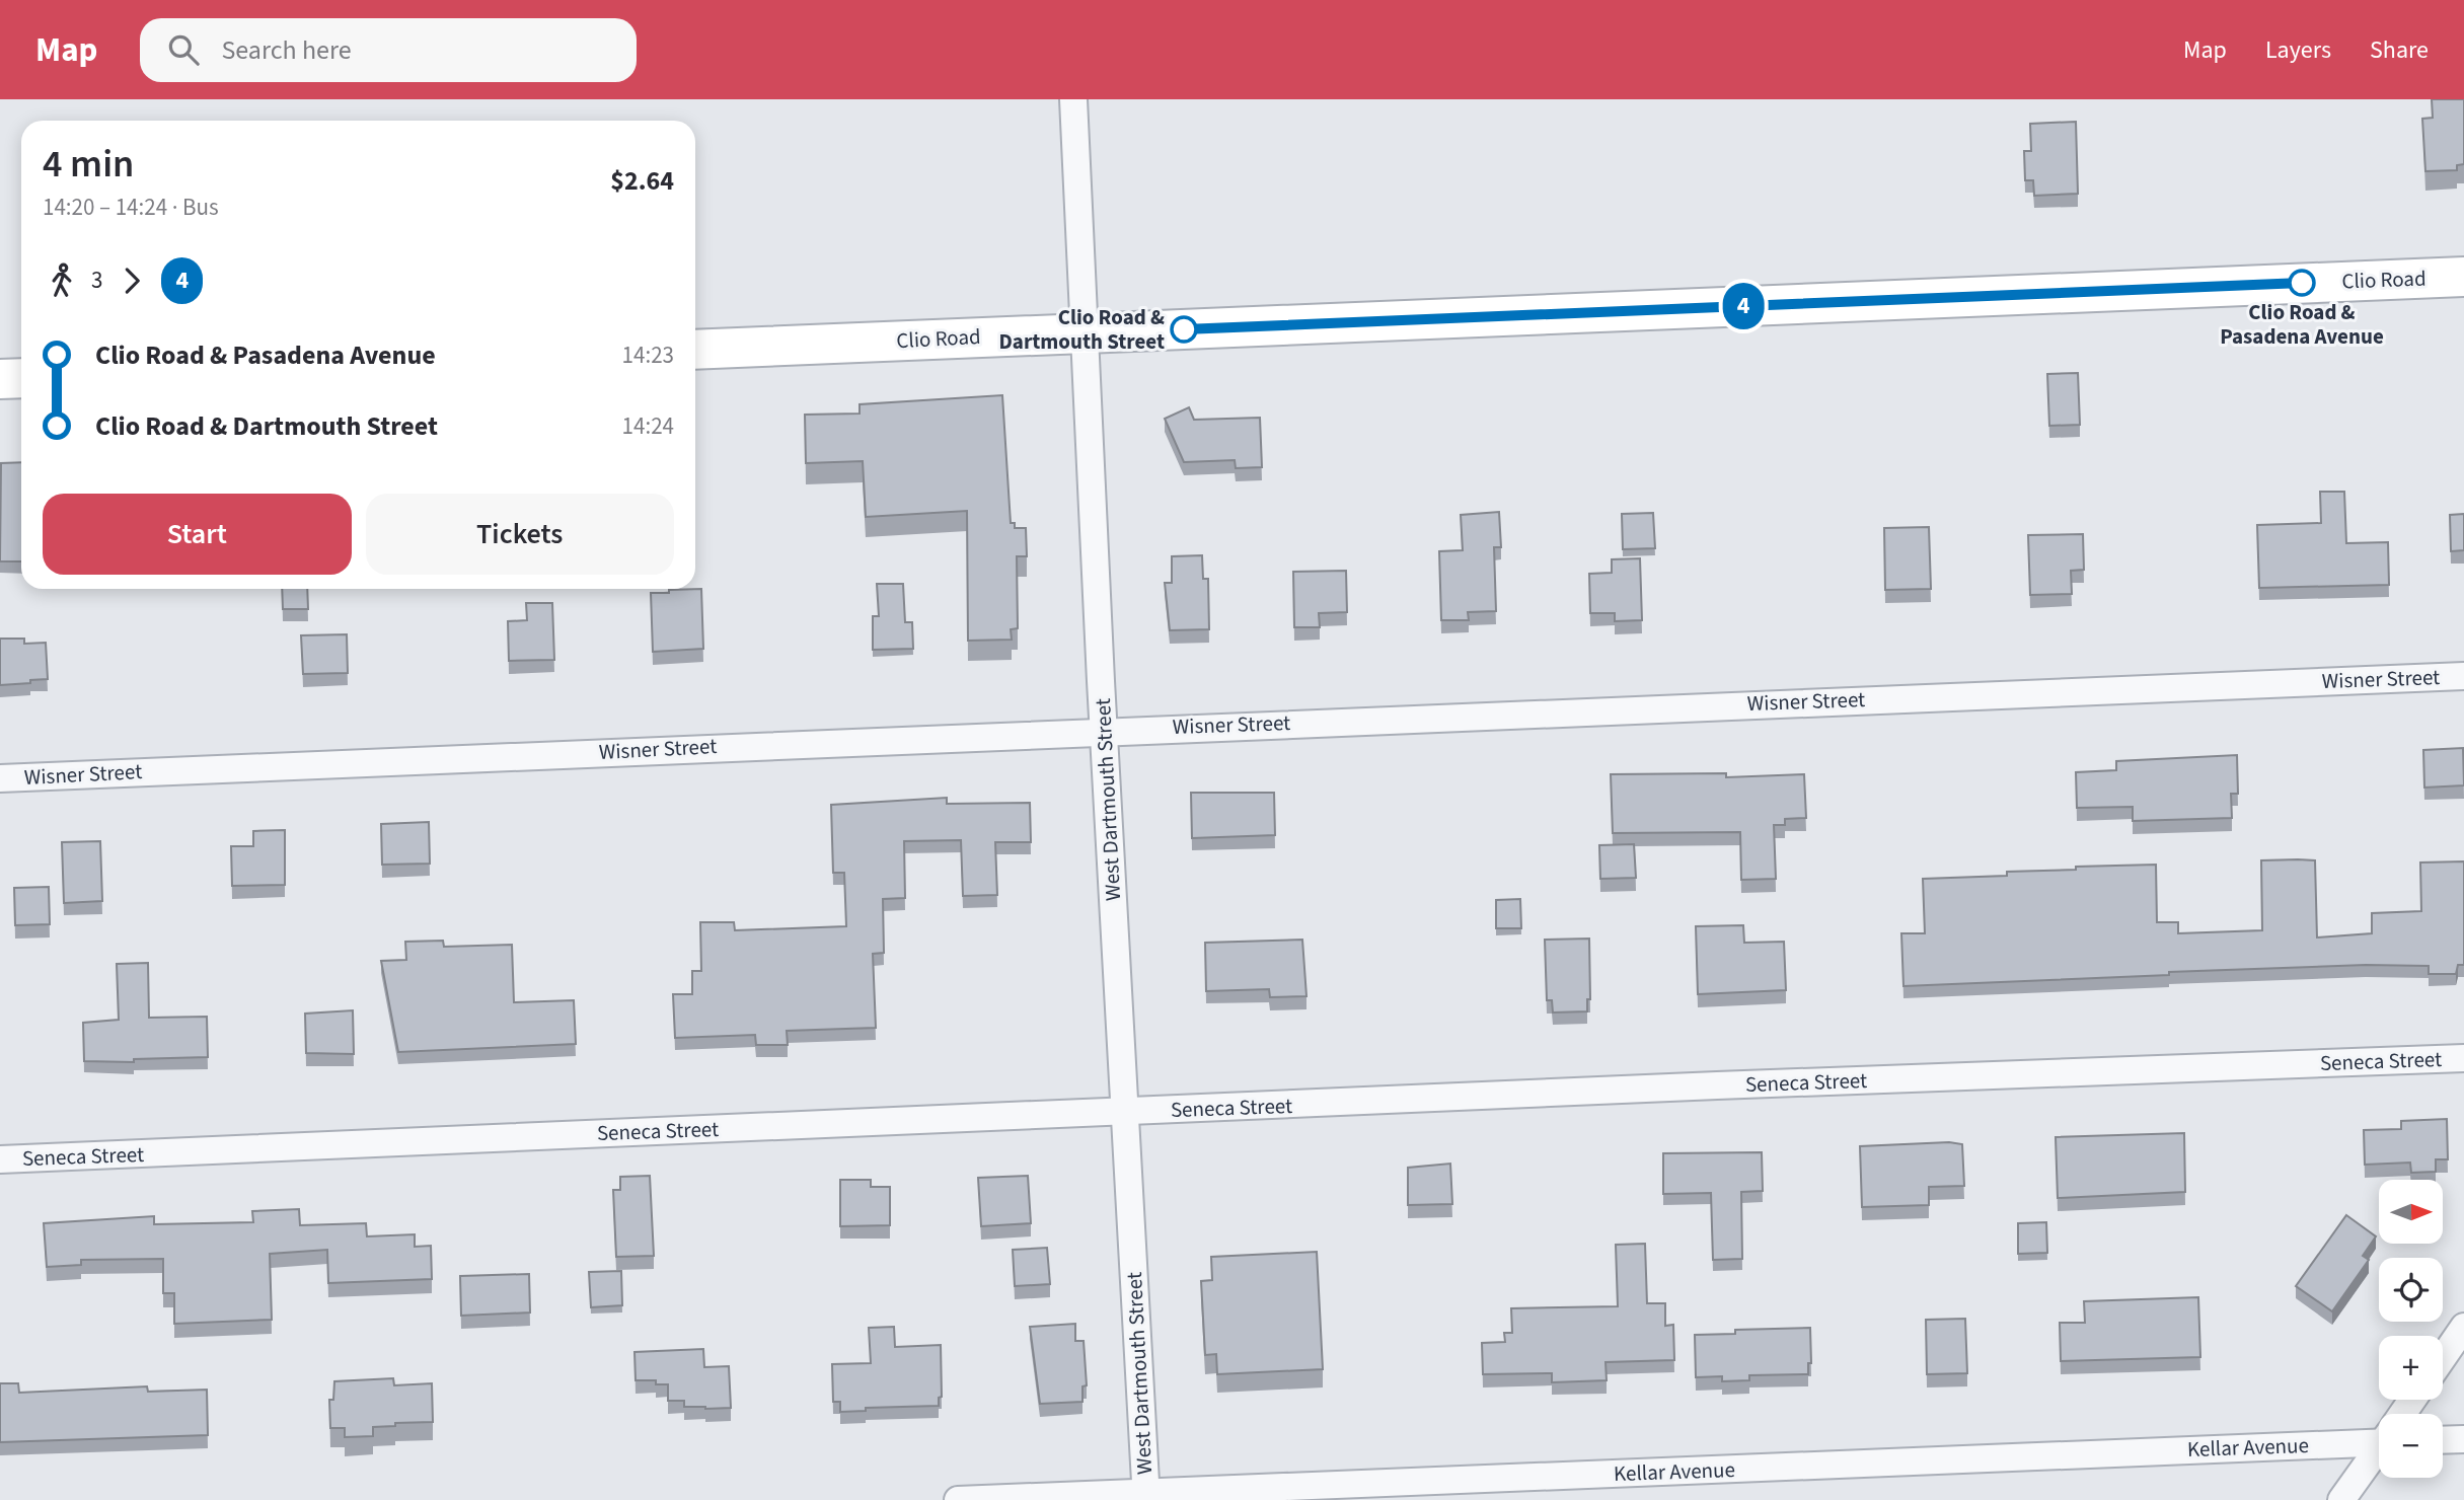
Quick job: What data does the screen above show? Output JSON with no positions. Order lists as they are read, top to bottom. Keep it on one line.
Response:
{"streets":{"main road":["Clio Road"],"street":["Wisner Street","West Dartmouth Street","Seneca Street","Kellar Avenue"]},"crossings":[["Clio Road","West Dartmouth Street"],["Wisner Street","West Dartmouth Street"],["West Dartmouth Street","Seneca Street"],["West Dartmouth Street","Kellar Avenue"]],"places":["Clio Road & Pasadena Avenue","Clio Road & Dartmouth Street"],"lines":["bus line 4"],"north":"right","page":{"header":"Map","search":"Search here","nav":["Map","Layers","Share"],"on_map":"4","heading":["4 min","14:20 – 14:24 · Bus","$2.64"],"legs":["3","4"],"list":[{"name":"Clio Road & Pasadena Avenue","value":"14:23"},{"name":"Clio Road & Dartmouth Street","value":"14:24"}],"buttons":["Start","Tickets"],"map_buttons":["+","−"]}}
